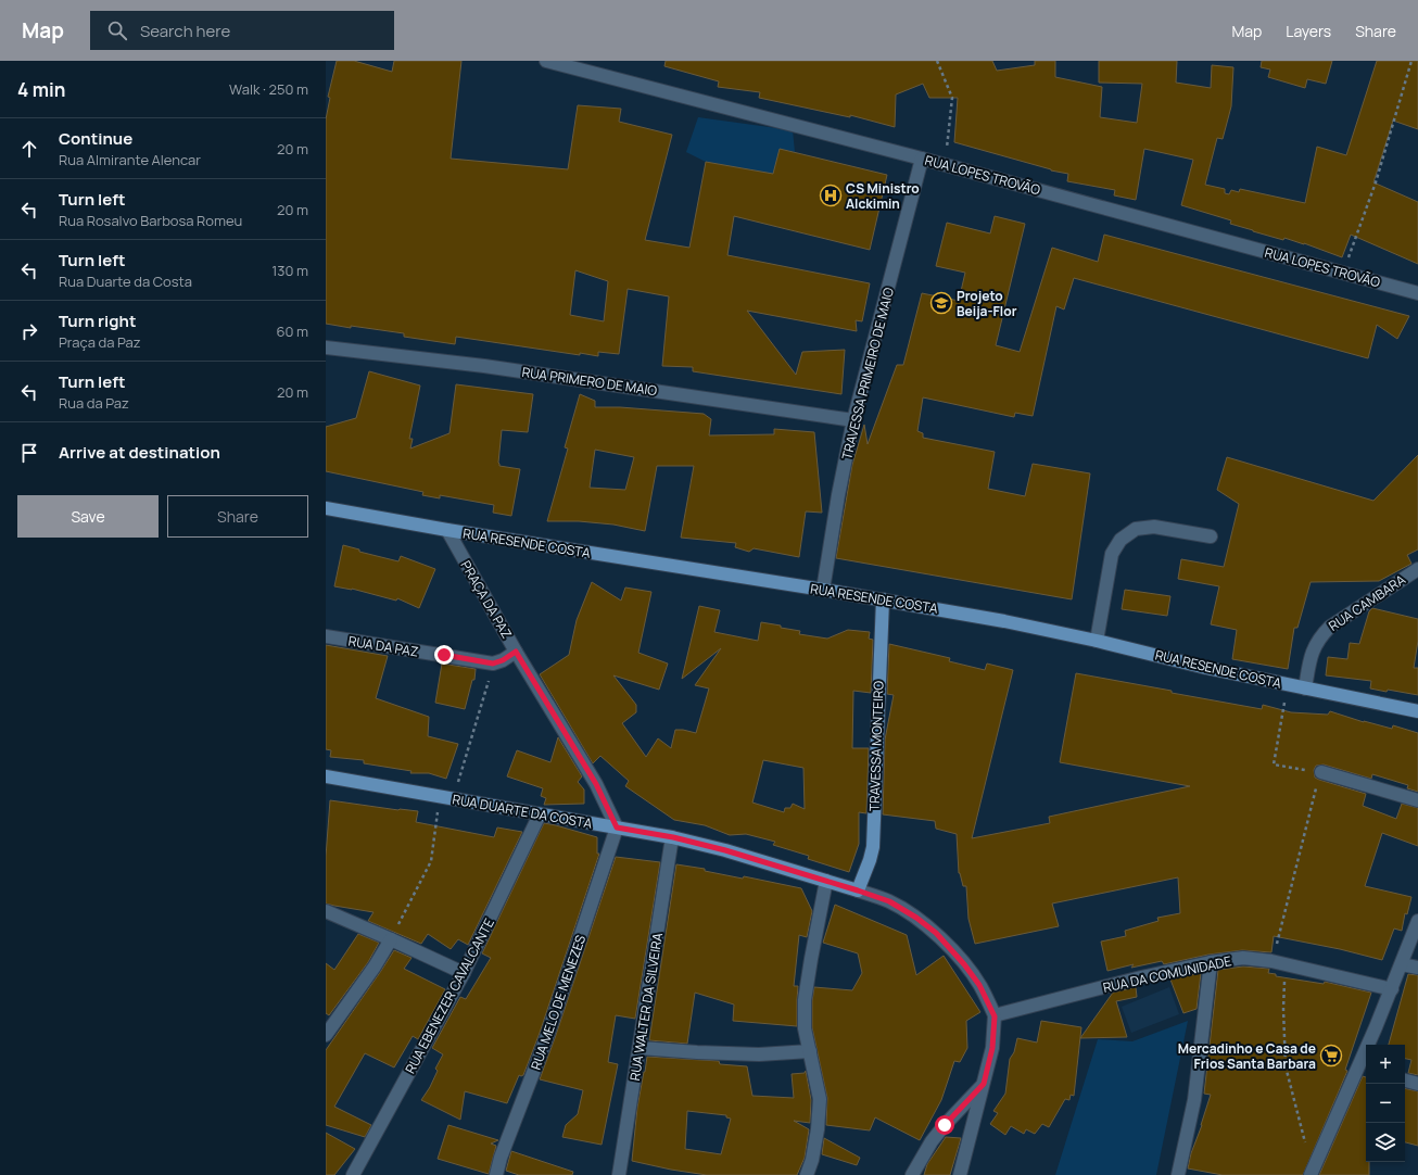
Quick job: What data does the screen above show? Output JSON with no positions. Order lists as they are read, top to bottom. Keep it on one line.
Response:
{"streets":{"main road":["RUA RESENDE COSTA","TRAVESSA MONTEIRO","RUA DUARTE DA COSTA"],"street":["RUA LOPES TROVÃO","TRAVESSA PRIMEIRO DE MAIO","RUA PRIMERO DE MAIO","PRAÇA DA PAZ","RUA CAMBARA","RUA DA PAZ","RUA DA COMUNIDADE","RUA EBENEZER CAVALCANTE","RUA MELO DE MENEZES","RUA WALTER DA SILVEIRA"]},"crossings":[["RUA LOPES TROVÃO","TRAVESSA PRIMEIRO DE MAIO"],["TRAVESSA PRIMEIRO DE MAIO","RUA PRIMERO DE MAIO"],["TRAVESSA PRIMEIRO DE MAIO","RUA RESENDE COSTA"],["RUA RESENDE COSTA","PRAÇA DA PAZ"],["RUA RESENDE COSTA","RUA CAMBARA"],["RUA RESENDE COSTA","TRAVESSA MONTEIRO"],["PRAÇA DA PAZ","RUA DUARTE DA COSTA"],["PRAÇA DA PAZ","RUA MELO DE MENEZES"],["TRAVESSA MONTEIRO","RUA DUARTE DA COSTA"],["RUA DUARTE DA COSTA","RUA DA COMUNIDADE"],["RUA DUARTE DA COSTA","RUA EBENEZER CAVALCANTE"],["RUA DUARTE DA COSTA","RUA MELO DE MENEZES"],["RUA DUARTE DA COSTA","RUA WALTER DA SILVEIRA"]],"places":{"hospital":["CS Ministro Alckimin"],"school or university":["Projeto Beija-Flor"],"supermarket":["Mercadinho e Casa de Frios Santa Barbara"]},"page":{"header":"Map","search":"Search here","nav":["Map","Layers","Share"],"heading":["4 min","Walk · 250 m"],"list":[["Continue","Rua Almirante Alencar","20 m"],["Turn left","Rua Rosalvo Barbosa Romeu","20 m"],["Turn left","Rua Duarte da Costa","130 m"],["Turn right","Praça da Paz","60 m"],["Turn left","Rua da Paz","20 m"],"Arrive at destination"],"buttons":["Save","Share"],"map_buttons":["+","−"]}}
